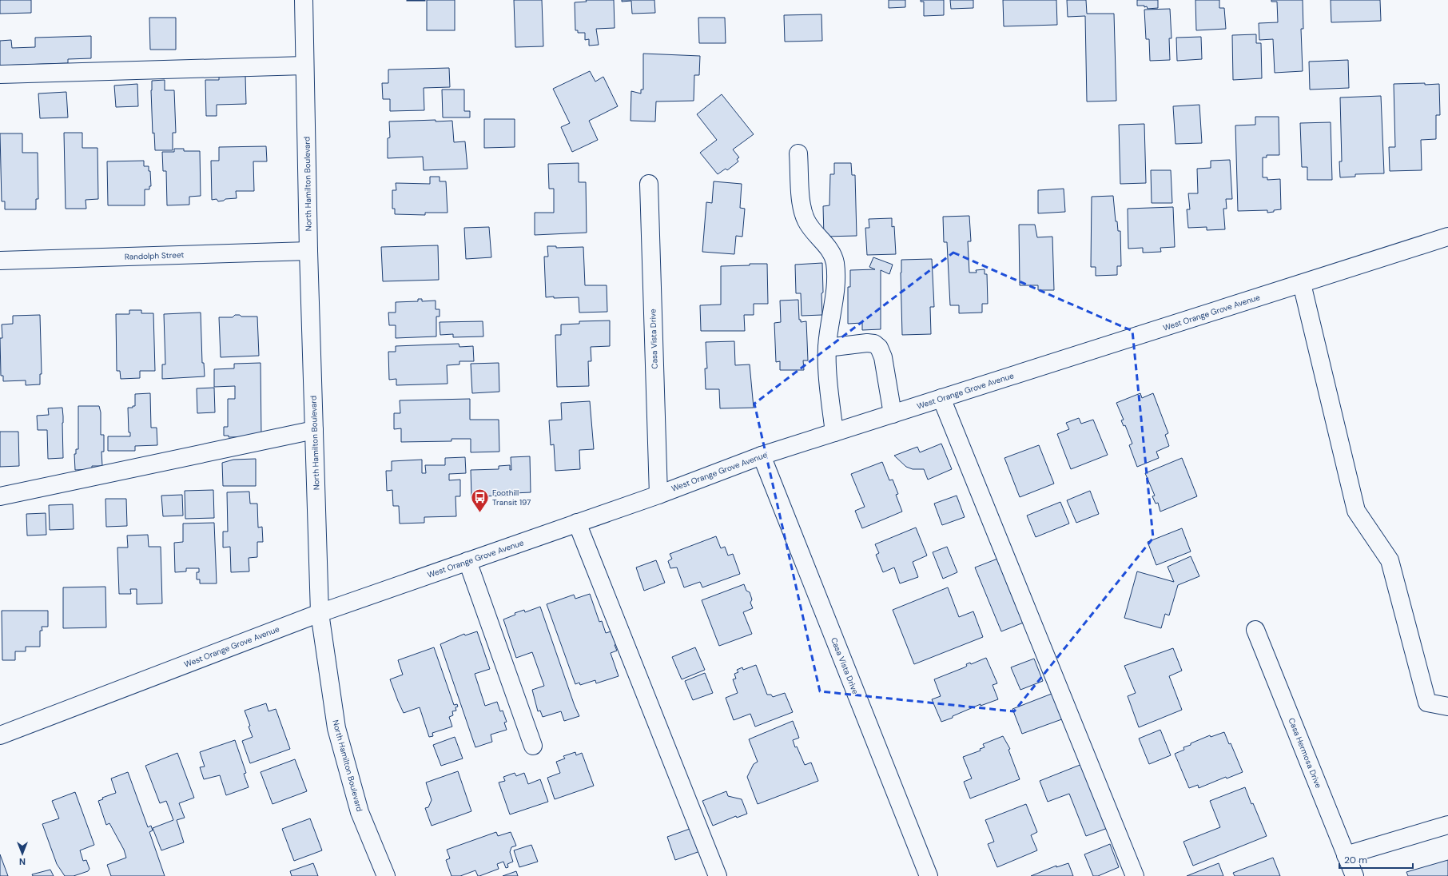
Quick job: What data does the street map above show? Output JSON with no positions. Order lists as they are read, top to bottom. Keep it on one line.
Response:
{"streets":{"street":["North Hamilton Boulevard","Randolph Street","West Orange Grove Avenue","Casa Vista Drive","Casa Hermosa Drive"]},"crossings":[["North Hamilton Boulevard","Randolph Street"],["North Hamilton Boulevard","West Orange Grove Avenue"],["West Orange Grove Avenue","Casa Vista Drive"]],"places":{"bus stop":["Foothill Transit 197"]},"scale_bar":"20 m","north":"bottom"}
